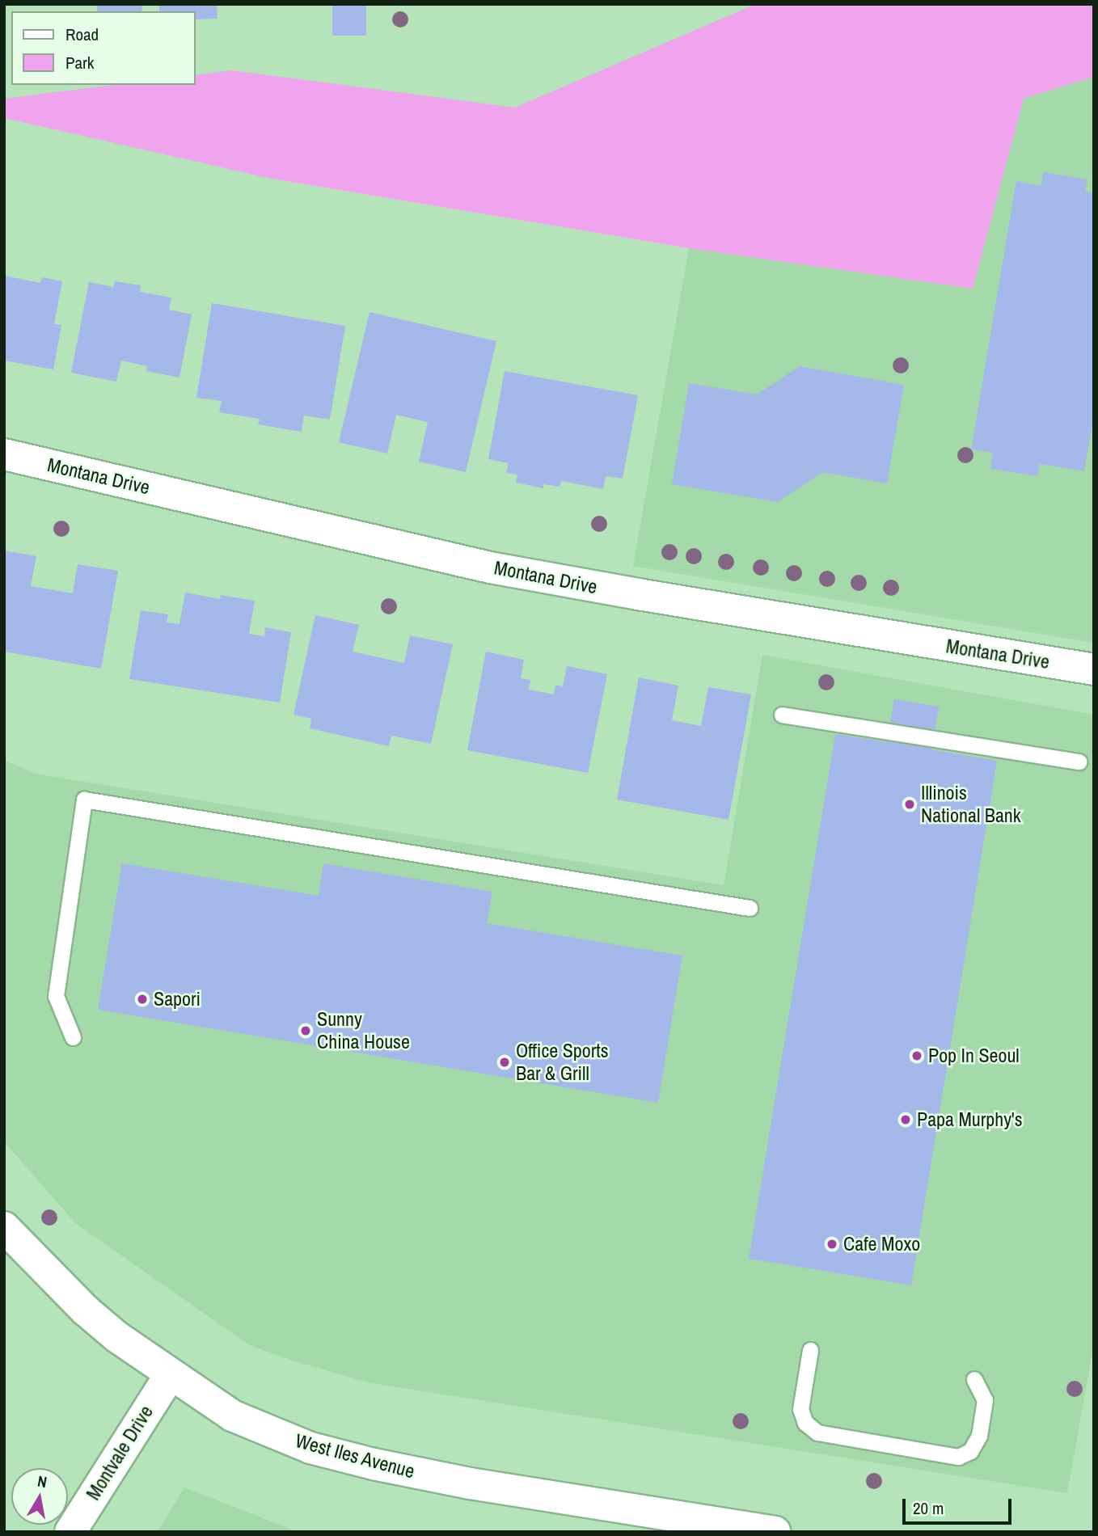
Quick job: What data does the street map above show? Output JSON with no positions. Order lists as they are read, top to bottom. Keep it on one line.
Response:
{"streets":{"street":["Montana Drive","Montvale Drive","West Iles Avenue"]},"crossings":[["Montvale Drive","West Iles Avenue"]],"places":["Illinois National Bank","Sapori","Sunny China House","Pop In Seoul","Office Sports Bar & Grill","Papa Murphy's","Cafe Moxo"],"legend":["Road","Park"],"scale_bar":"20 m","north":"top"}
